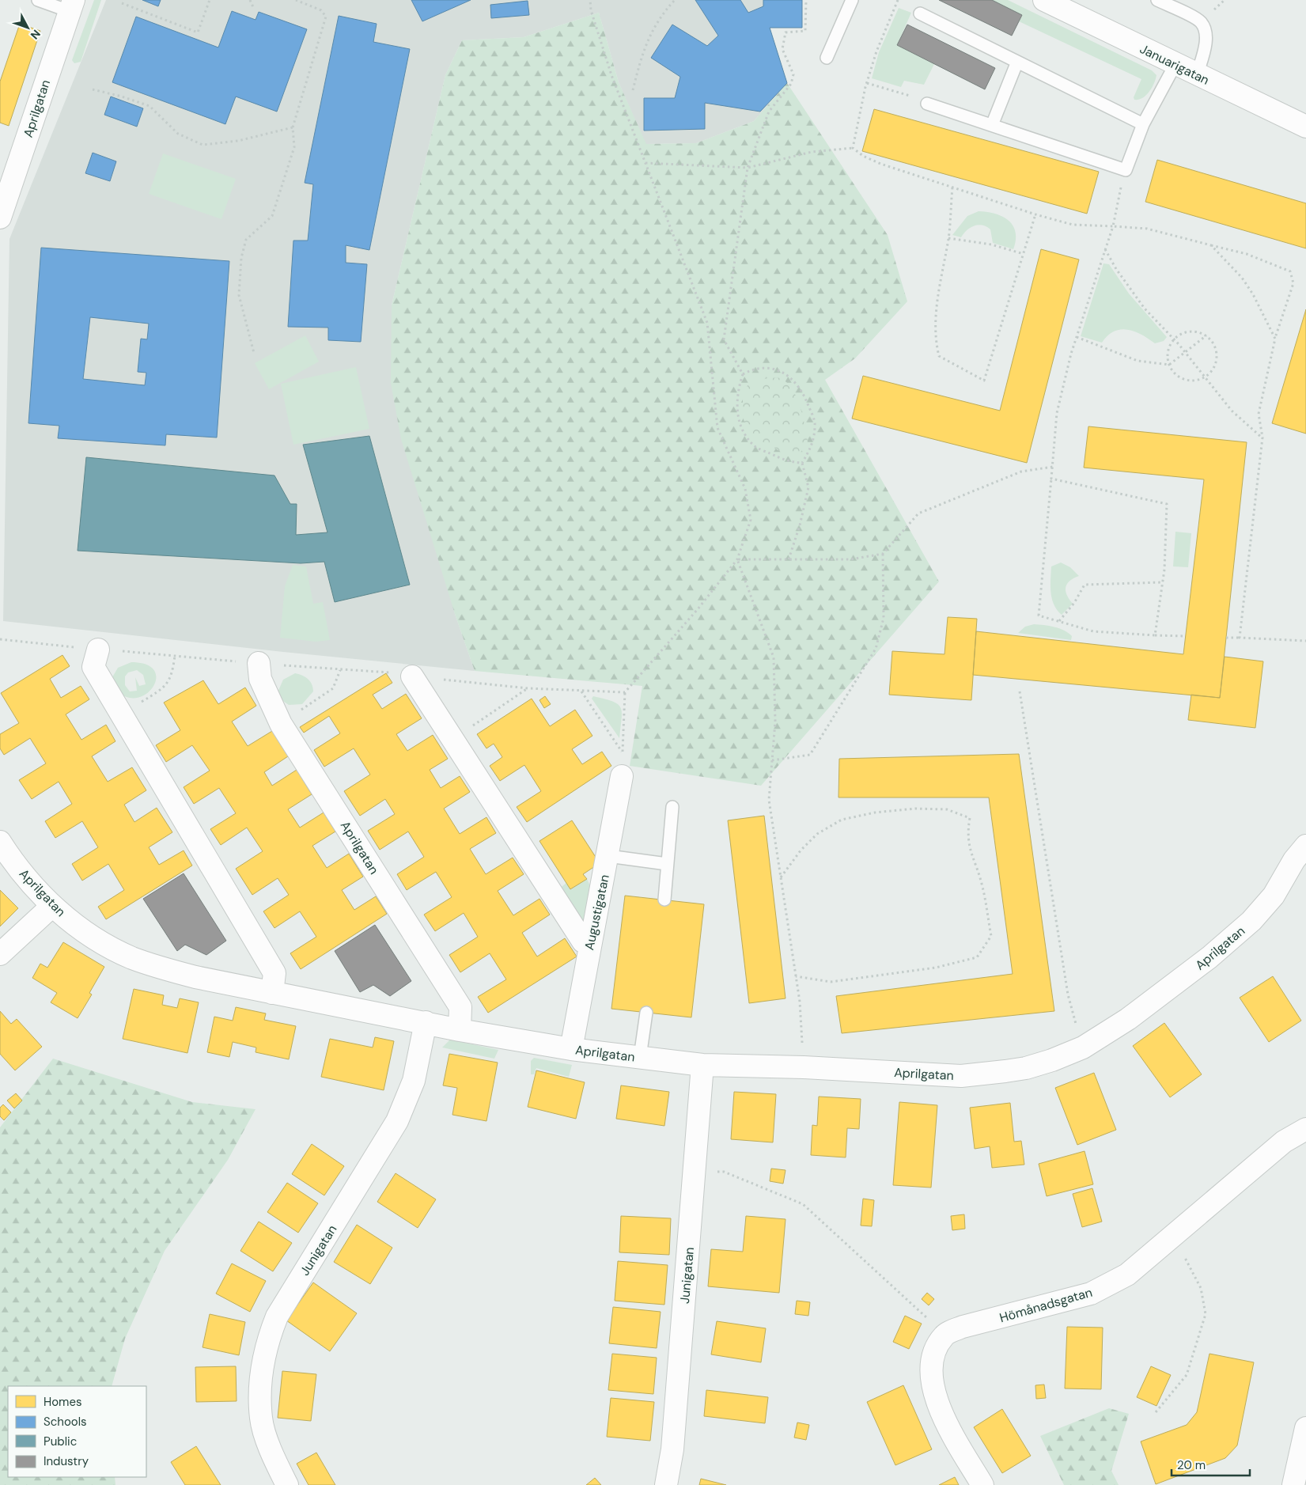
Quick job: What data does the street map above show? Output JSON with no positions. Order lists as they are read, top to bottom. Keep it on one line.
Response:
{"streets":{"street":["Januarigatan","Aprilgatan","Augustigatan","Junigatan","Hömånadsgatan"]},"crossings":[["Aprilgatan","Augustigatan"],["Aprilgatan","Junigatan"]],"legend":["Homes","Schools","Public","Industry"],"scale_bar":"20 m","north":"bottom right"}
